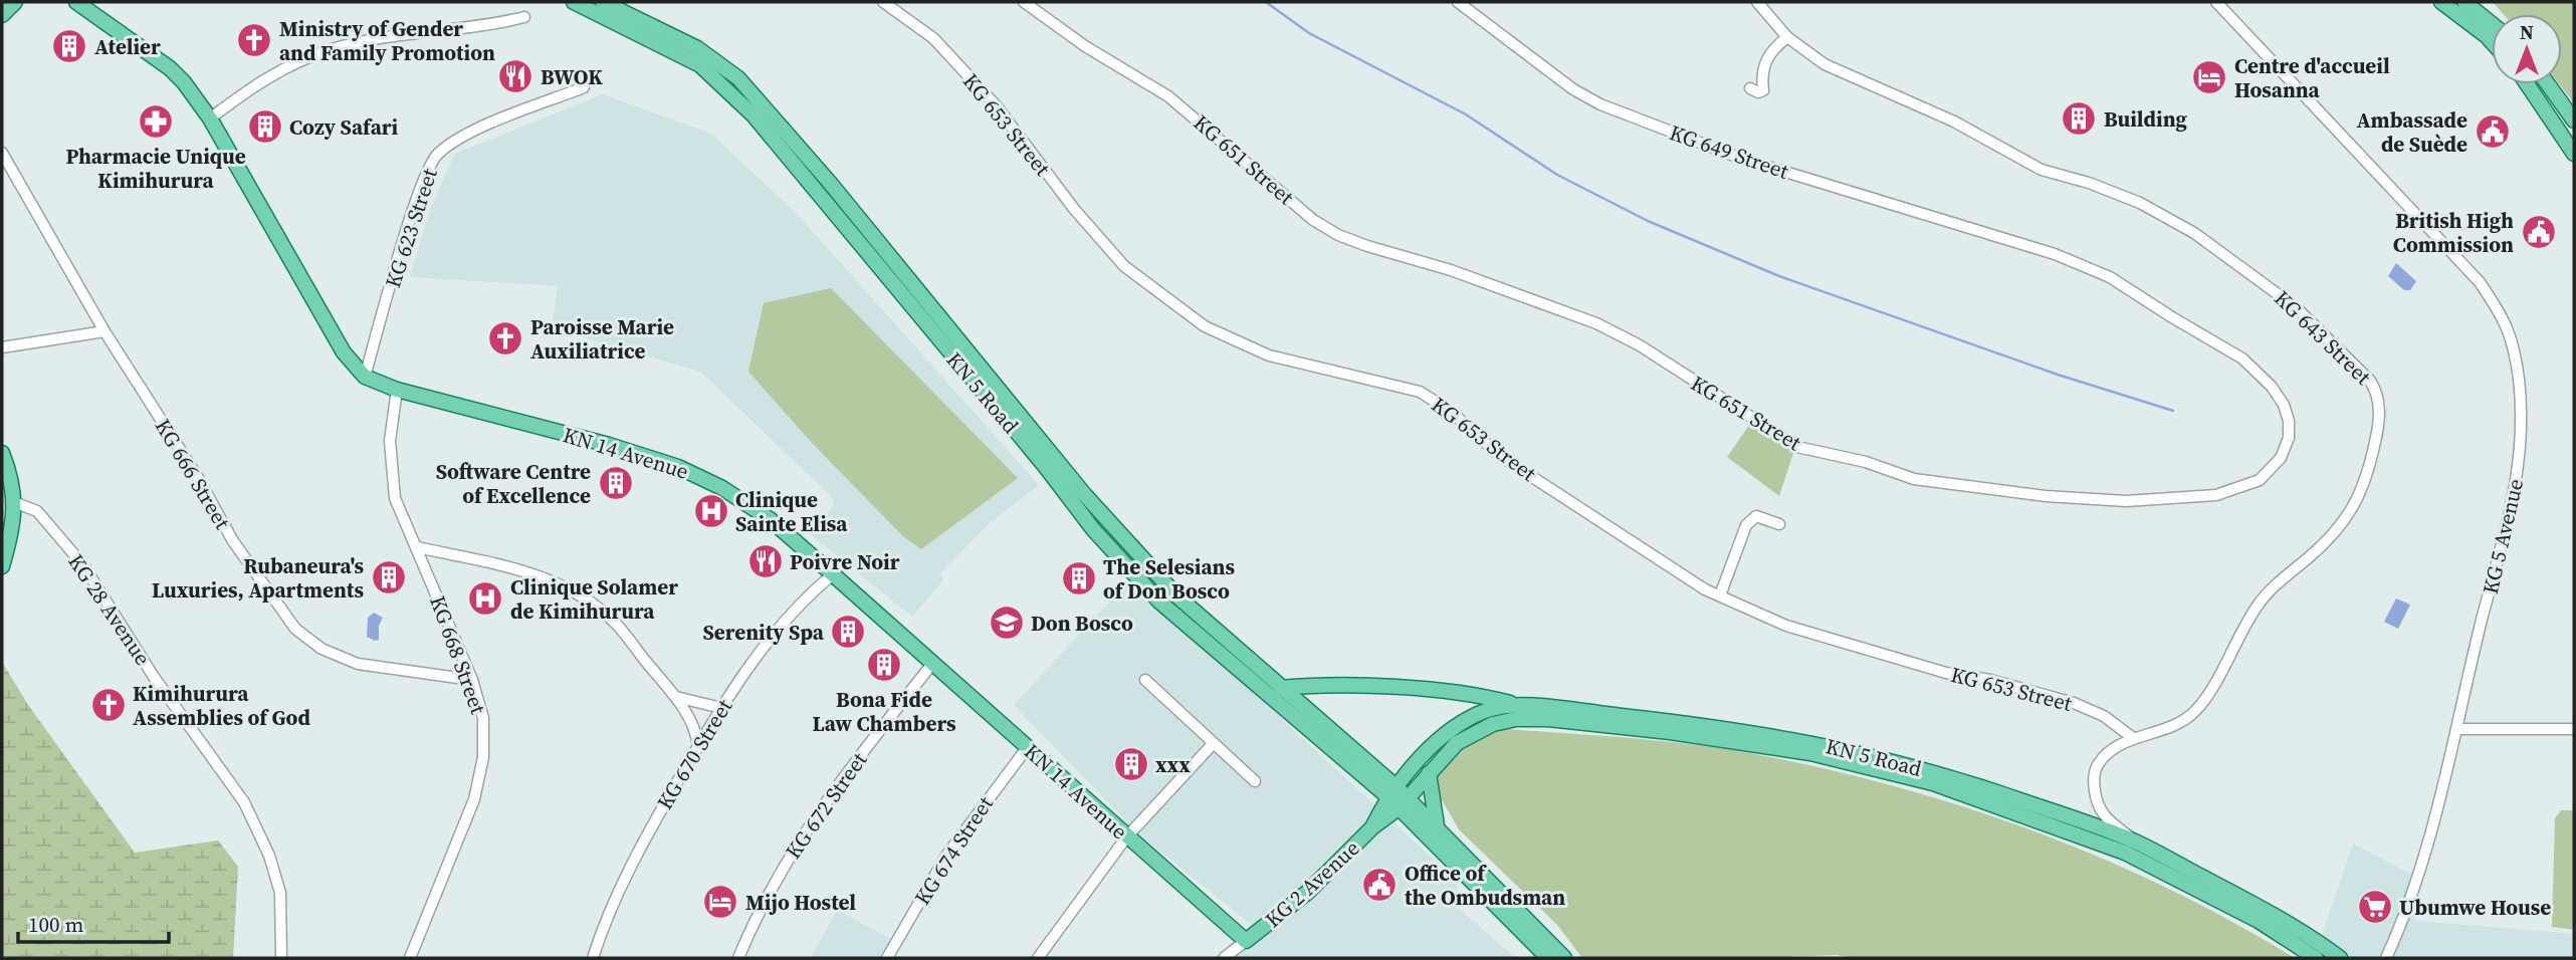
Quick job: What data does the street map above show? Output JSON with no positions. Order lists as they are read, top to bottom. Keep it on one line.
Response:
{"streets":{"main road":["KN 5 Road","KN 14 Avenue","KG 2 Avenue"],"street":["KG 653 Street","KG 649 Street","KG 651 Street","KG 623 Street","KG 643 Street","KG 666 Street","KG 5 Avenue","KG 28 Avenue","KG 668 Street","KG 670 Street","KG 672 Street","KG 674 Street"]},"crossings":[["KG 653 Street","KG 643 Street"],["KG 649 Street","KG 651 Street"],["KG 623 Street","KN 14 Avenue"],["KG 643 Street","KN 5 Road"],["KN 5 Road","KG 2 Avenue"],["KN 14 Avenue","KG 668 Street"],["KN 14 Avenue","KG 670 Street"],["KN 14 Avenue","KG 672 Street"],["KN 14 Avenue","KG 674 Street"],["KN 14 Avenue","KG 2 Avenue"],["KG 666 Street","KG 668 Street"]],"places":{"church":["Ministry of Gender and Family Promotion","Paroisse Marie Auxiliatrice","Kimihurura Assemblies of God"],"building":["Atelier","Building","Cozy Safari","Software Centre of Excellence","Rubaneura's Luxuries, Apartments","The Selesians of Don Bosco","Serenity Spa","Bona Fide Law Chambers","xxx"],"restaurant":["BWOK","Poivre Noir"],"hotel":["Centre d'accueil Hosanna","Mijo Hostel"],"pharmacy":["Pharmacie Unique Kimihurura"],"public building":["Ambassade de Suède","British High Commission","Office of the Ombudsman"],"hospital":["Clinique Sainte Elisa","Clinique Solamer de Kimihurura"],"school or university":["Don Bosco"],"supermarket":["Ubumwe House"]},"scale_bar":"100 m","north":"top"}
